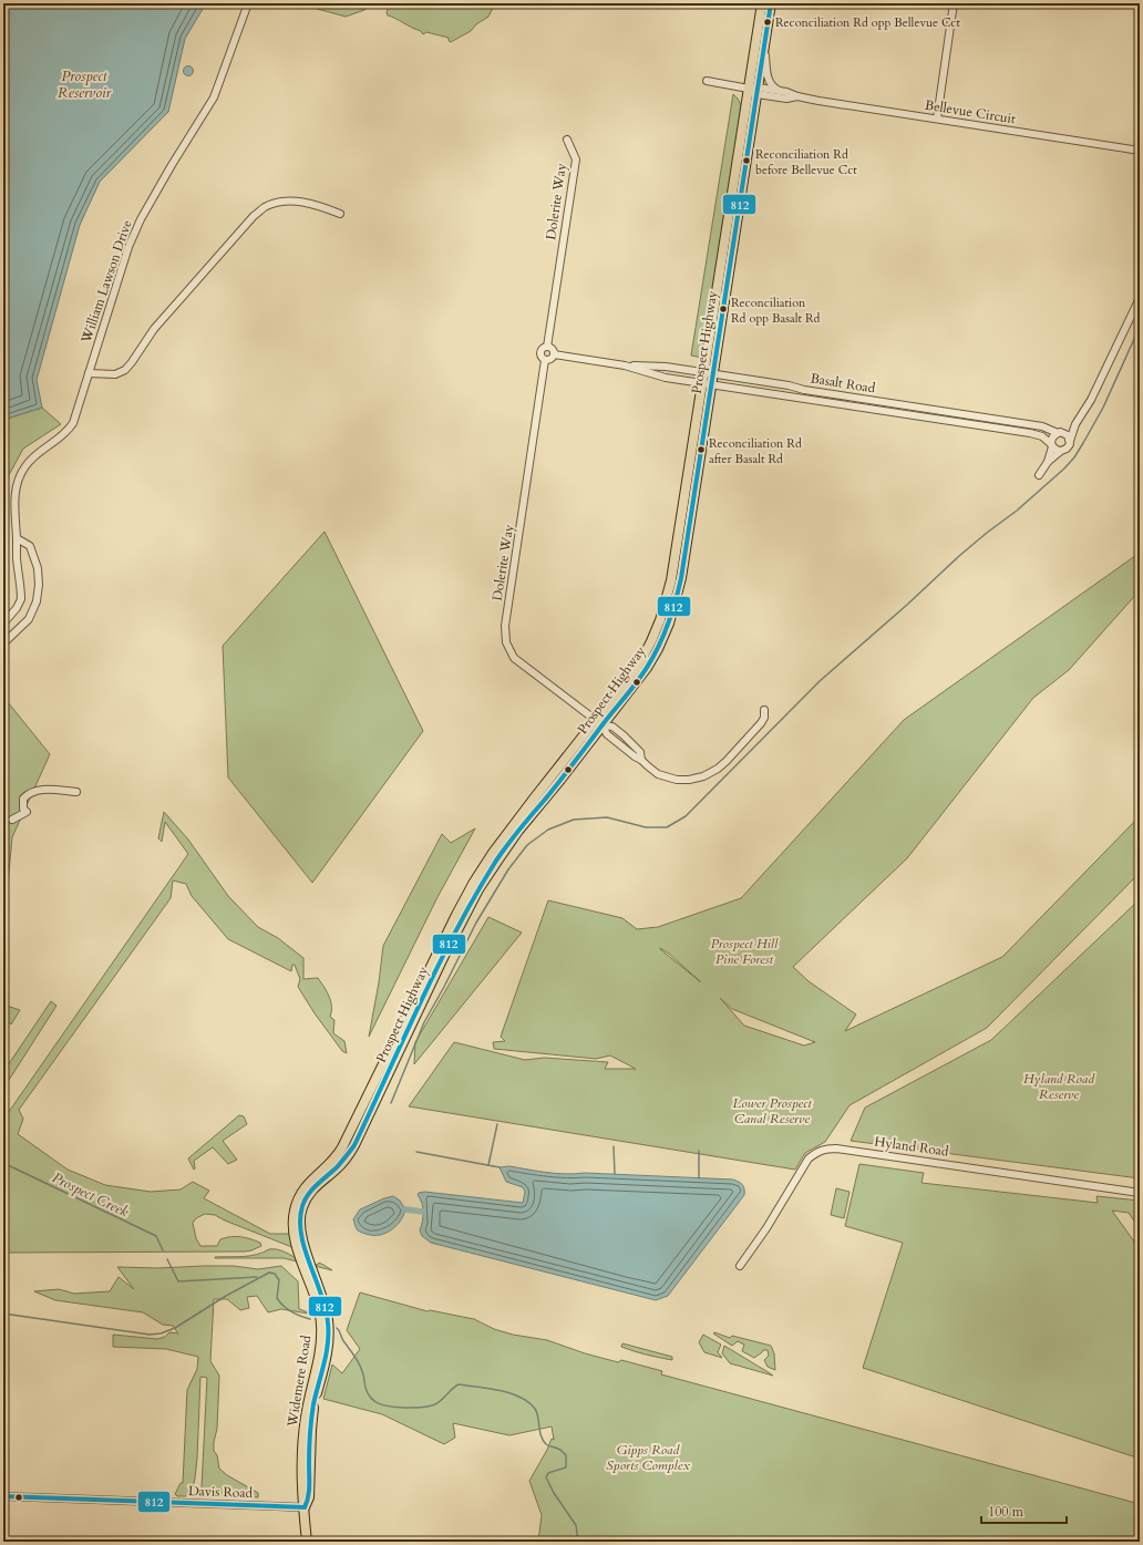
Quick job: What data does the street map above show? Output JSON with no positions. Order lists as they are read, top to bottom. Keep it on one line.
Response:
{"streets":{"main road":["Prospect Highway","Widemere Road"],"street":["Bellevue Circuit","Dolerite Way","William Lawson Drive","Basalt Road","Hyland Road","Davis Road"]},"crossings":[["Bellevue Circuit","Prospect Highway"],["Dolerite Way","Prospect Highway"],["Dolerite Way","Basalt Road"],["Prospect Highway","Basalt Road"],["Prospect Highway","Widemere Road"],["Widemere Road","Davis Road"]],"water":["Prospect Reservoir","Prospect Creek"],"parks":["Prospect Hill Pine Forest","Hyland Road Reserve","Lower Prospect Canal Reserve","Gipps Road Sports Complex"],"places":["Reconciliation Rd opp Bellevue Cct","Reconciliation Rd before Bellevue Cct","Reconciliation Rd opp Basalt Rd","Reconciliation Rd after Basalt Rd"],"lines":["transit line 812"],"scale_bar":"100 m"}
